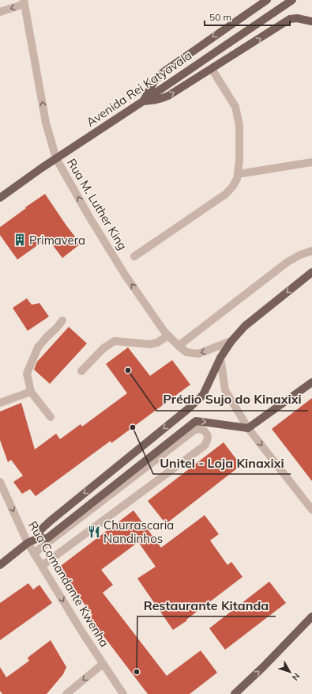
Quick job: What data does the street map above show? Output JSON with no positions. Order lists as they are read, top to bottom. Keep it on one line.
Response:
{"streets":{"main road":["Avenida Rei Katyavala"],"street":["Rua M. Luther King","Rua Comandante Kwenha"]},"crossings":[["Avenida Rei Katyavala","Rua M. Luther King"]],"one_way":["Rua M. Luther King","Rua Comandante Kwenha"],"places":{"building":["Primavera"],"other":["Prédio Sujo do Kinaxixi","Unitel - Loja Kinaxixi","Restaurante Kitanda"],"restaurant":["Churrascaria Nandinhos"]},"scale_bar":"50 m","north":"bottom right"}
